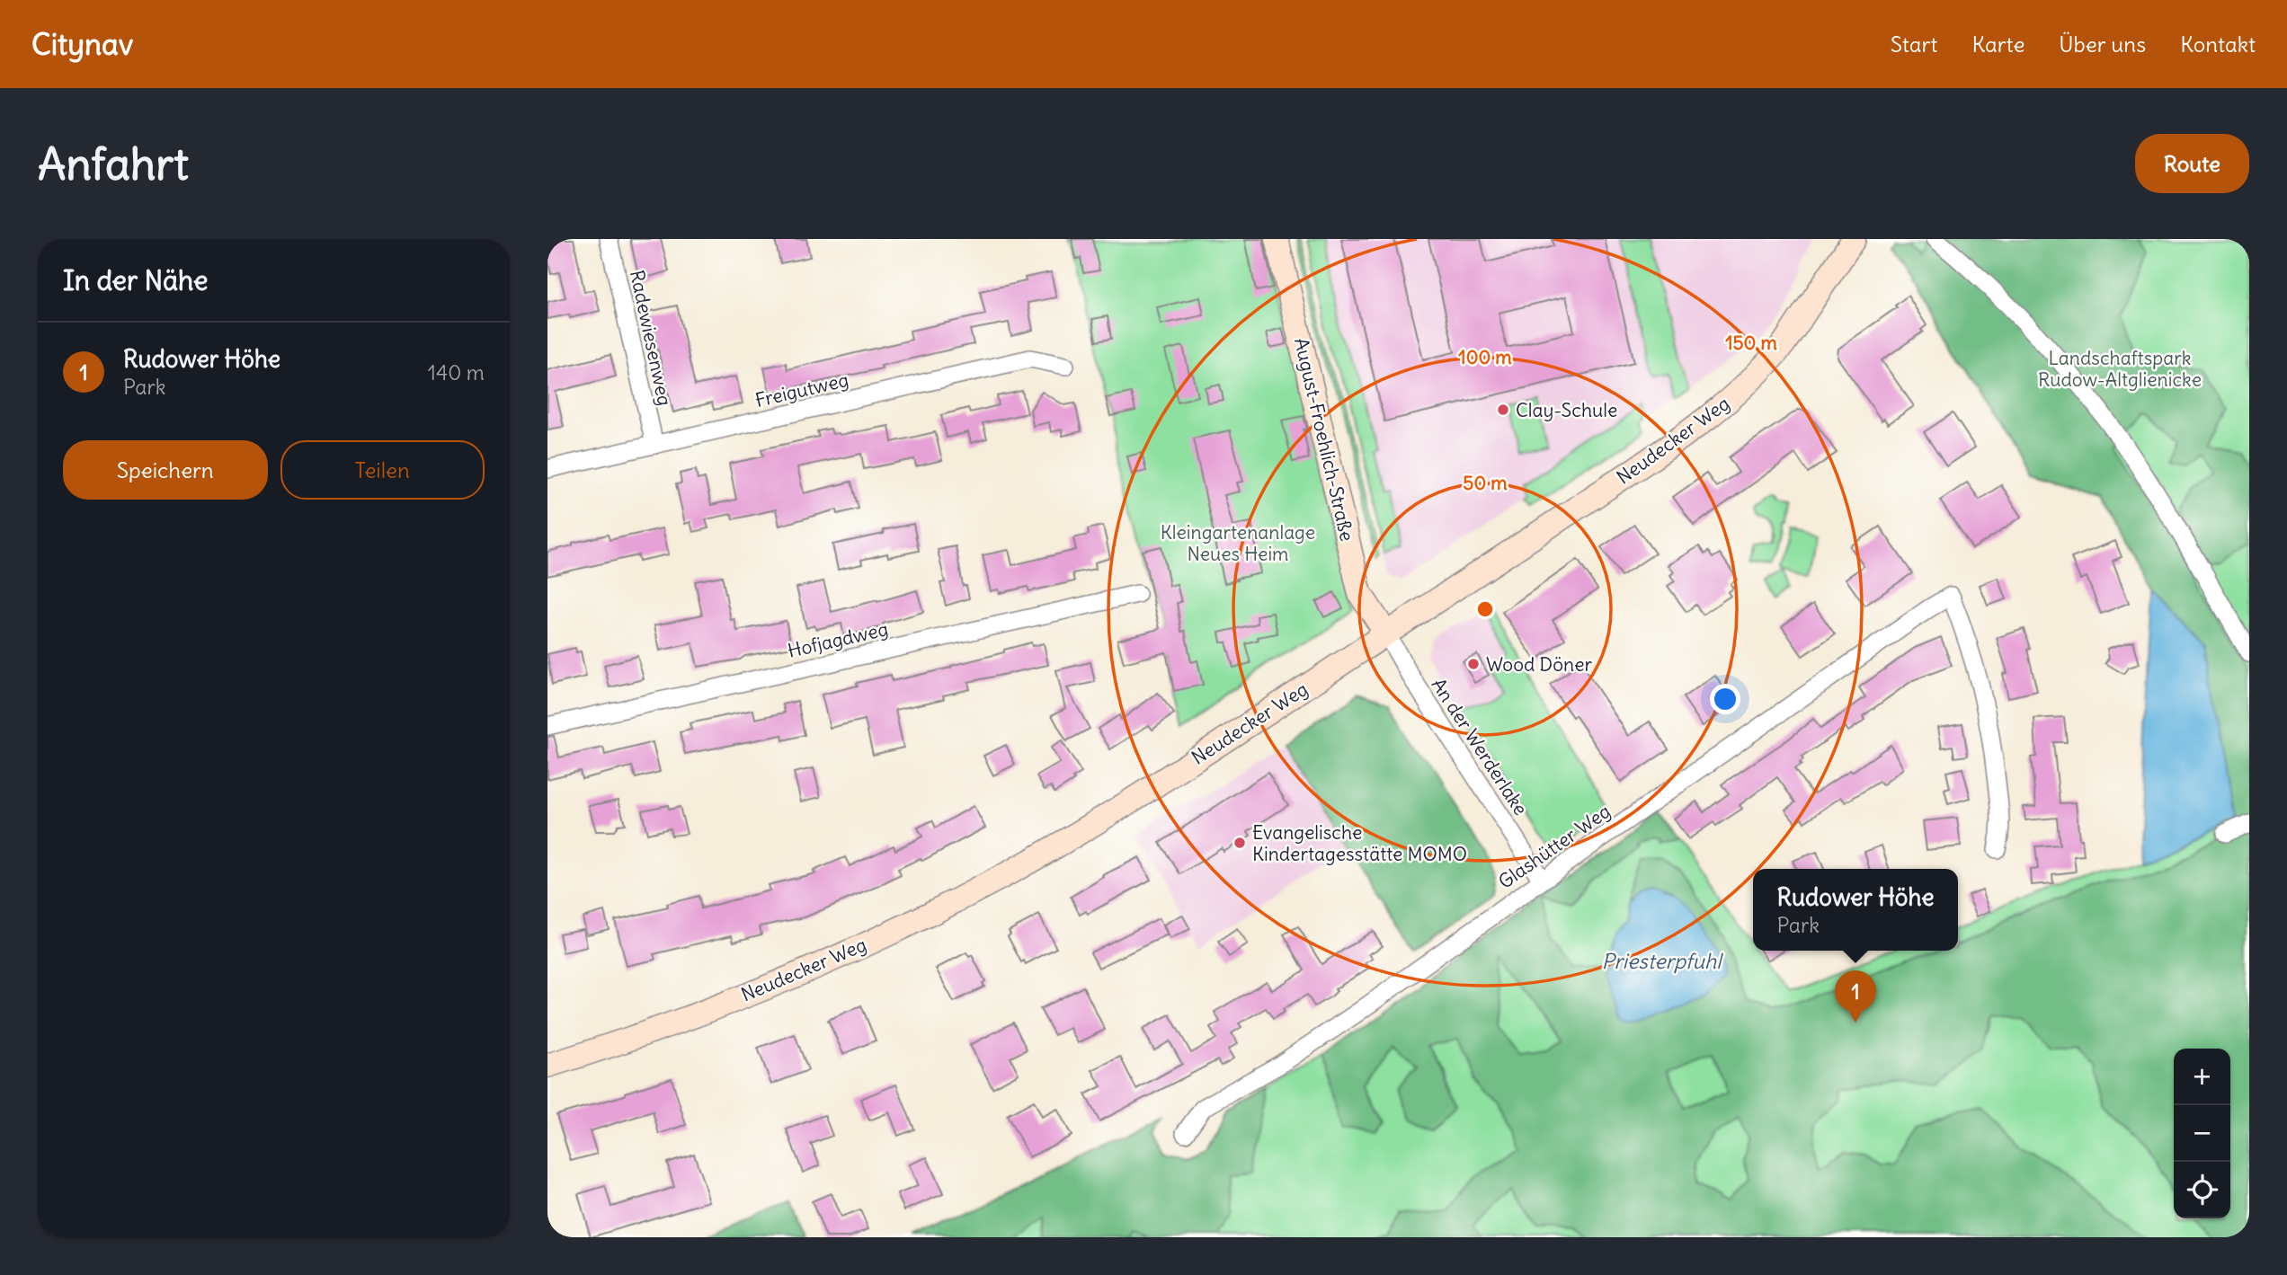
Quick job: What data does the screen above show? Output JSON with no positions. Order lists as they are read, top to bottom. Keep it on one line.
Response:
{"streets":{"street":["Radewiesenweg","Freigutweg","August-Froehlich-Straße","Neudecker Weg","Hofjagdweg","An der Werderlake","Glashütter Weg"]},"crossings":[["Radewiesenweg","Freigutweg"],["August-Froehlich-Straße","Neudecker Weg"],["August-Froehlich-Straße","An der Werderlake"],["Neudecker Weg","An der Werderlake"],["An der Werderlake","Glashütter Weg"]],"water":["Priesterpfuhl"],"parks":["Landschaftspark Rudow-Altglienicke","Kleingartenanlage Neues Heim"],"places":["Clay-Schule","Wood Döner","Evangelische Kindertagesstätte MOMO"],"page":{"header":"Citynav","nav":["Start","Karte","Über uns","Kontakt"],"buttons":["Route",["Speichern","Teilen"]],"title":"Anfahrt","heading":"In der Nähe","list":[{"mark":"1","name":"Rudower Höhe","note":"Park","value":"140 m"}],"popup":["Rudower Höhe","Park"],"pins":"1","map_buttons":["+","−"]},"rings":["150 m","100 m","50 m"]}
